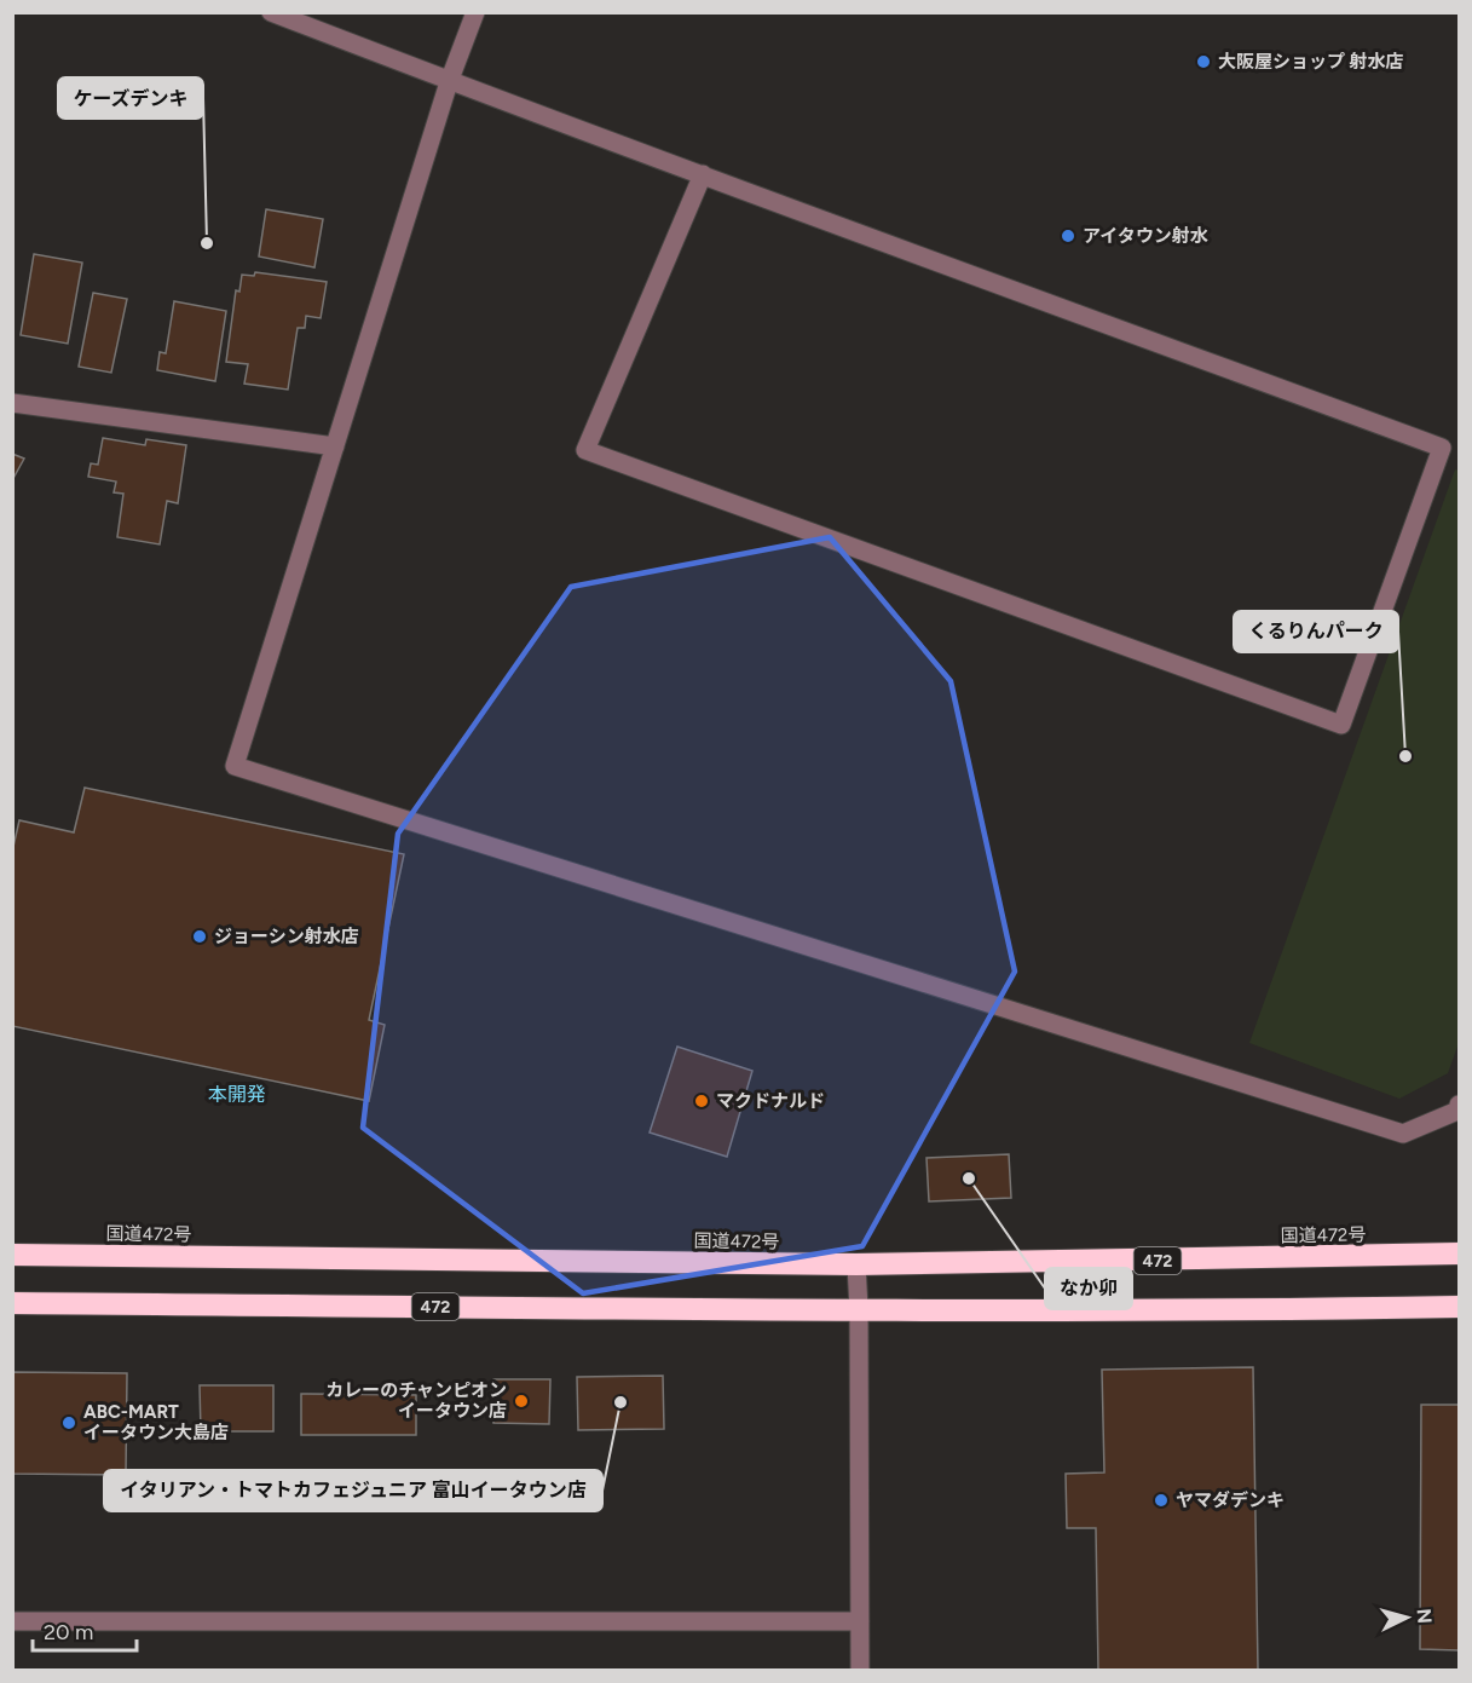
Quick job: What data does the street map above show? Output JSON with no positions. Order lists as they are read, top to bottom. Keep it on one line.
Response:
{"streets":{"highway":["国道472号","472"]},"districts":["本開発"],"places":["大阪屋ショップ 射水店","アイタウン射水","ケーズデンキ","くるりんパーク","ジョーシン射水店","マクドナルド","なか卯","カレーのチャンピオン イータウン店","イタリアン・トマトカフェジュニア 富山イータウン店","ABC-MART イータウン大島店","ヤマダデンキ"],"scale_bar":"20 m","north":"right"}
